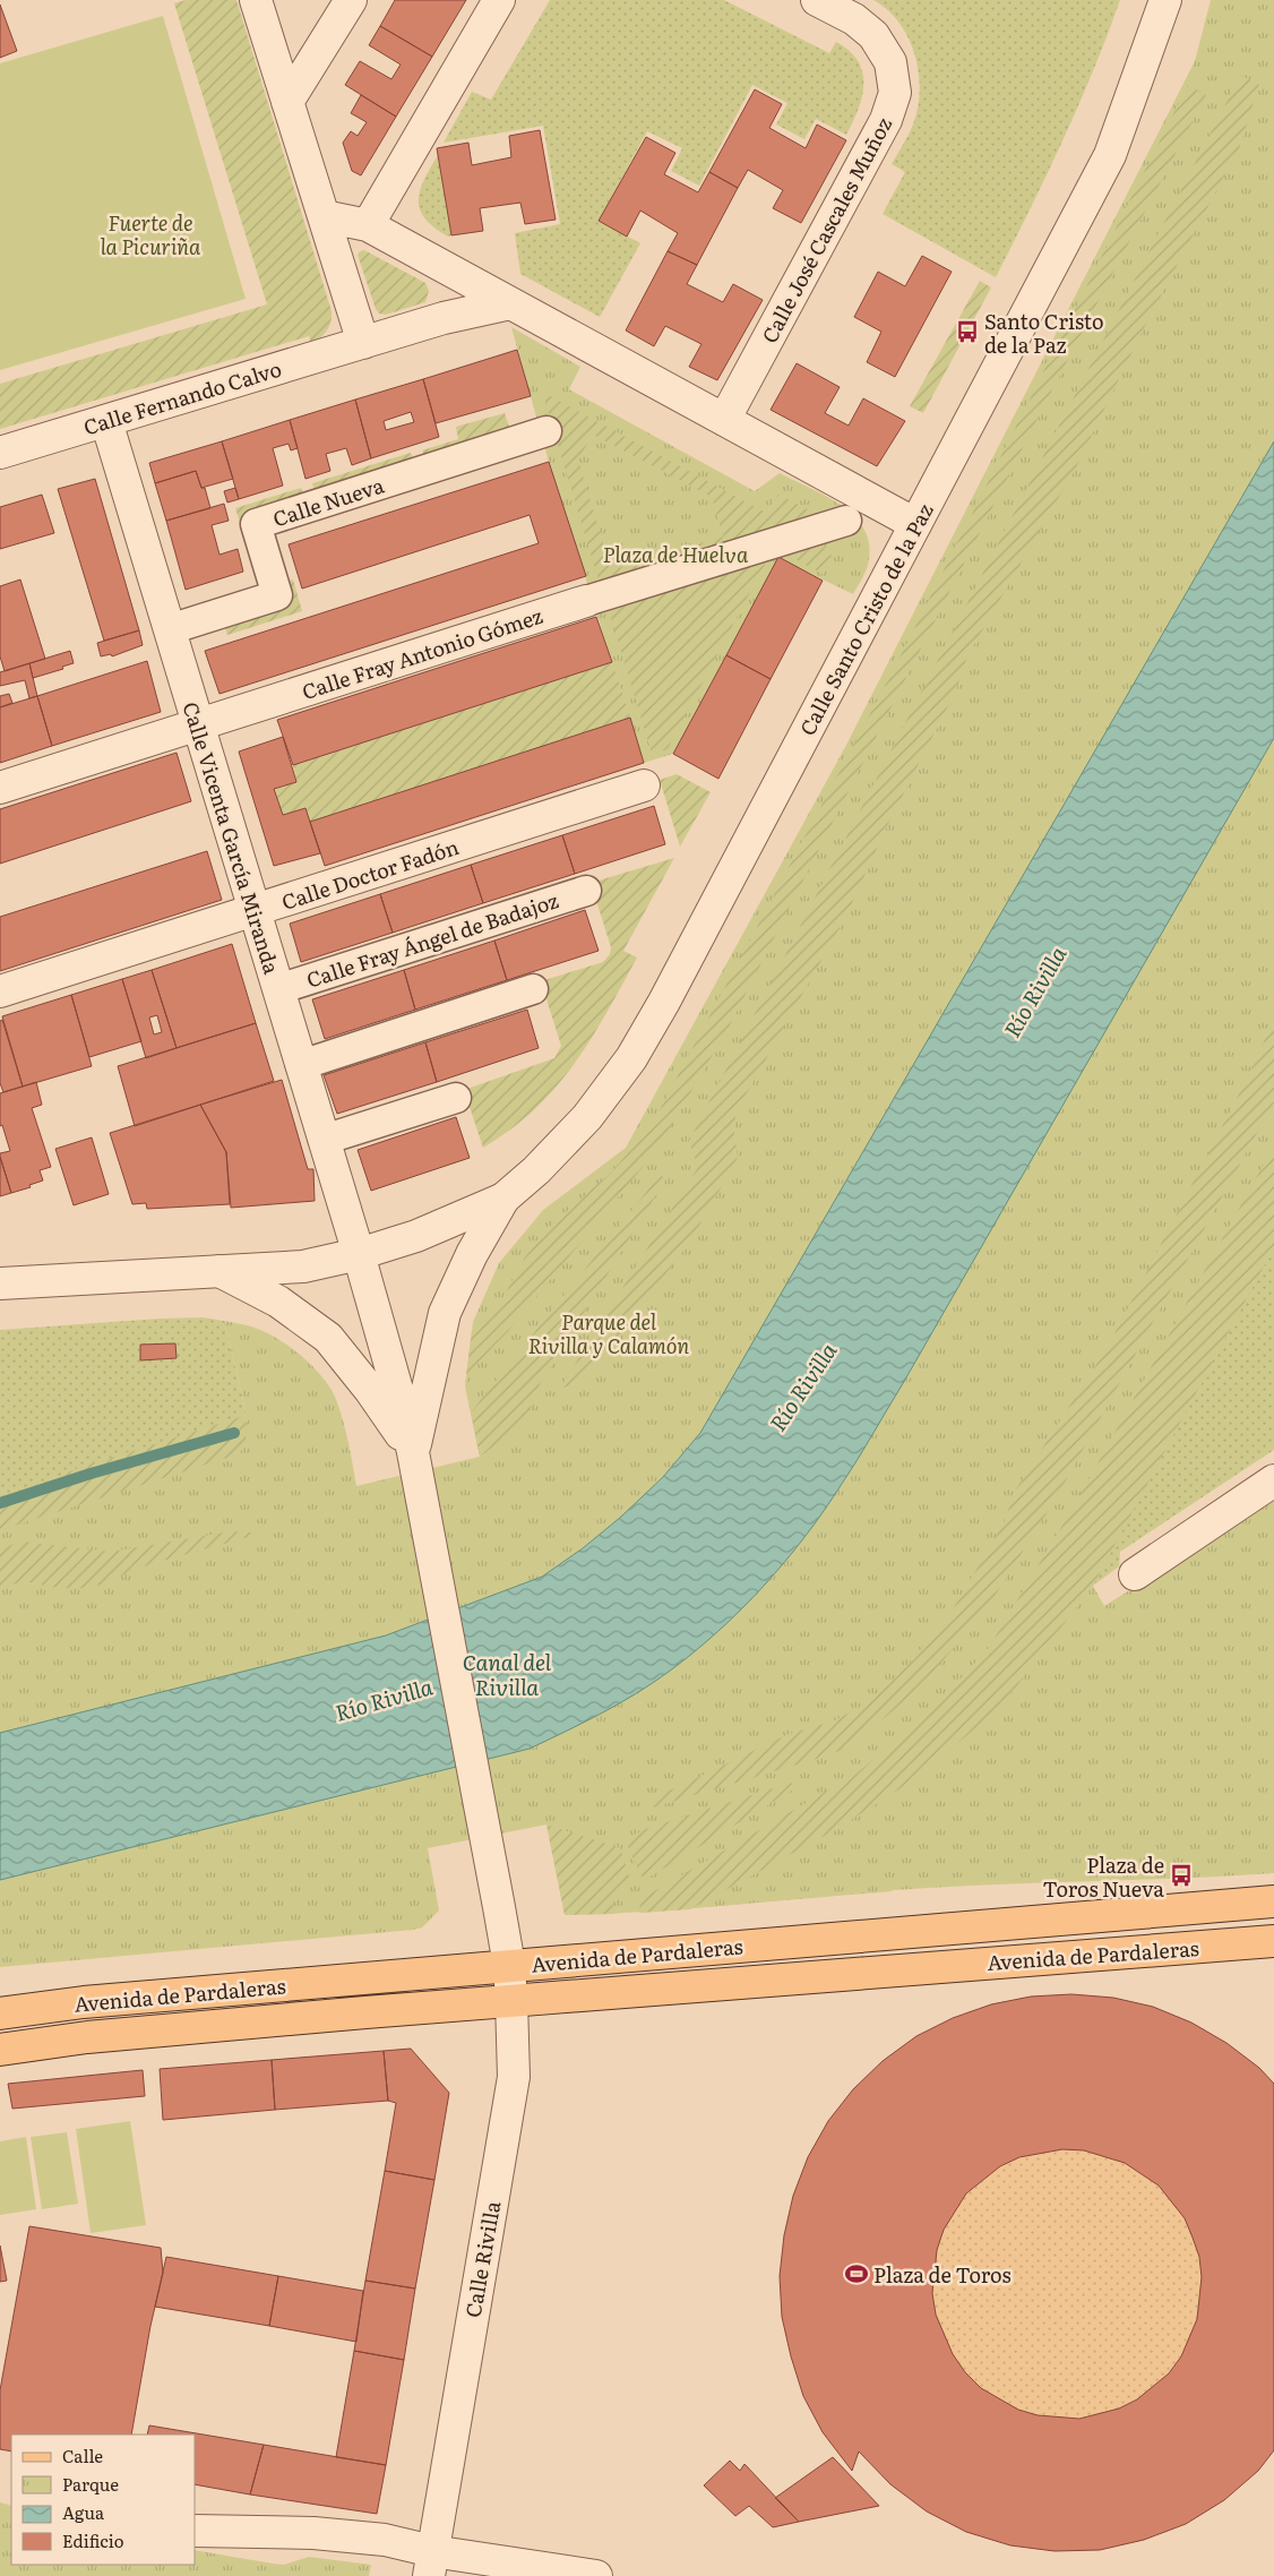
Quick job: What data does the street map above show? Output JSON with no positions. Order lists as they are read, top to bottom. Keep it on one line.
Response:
{"streets":{"main road":["Avenida de Pardaleras"],"street":["Calle José Cascales Muñoz","Calle Fernando Calvo","Calle Nueva","Calle Santo Cristo de la Paz","Calle Fray Antonio Gómez","Calle Vicenta García Miranda","Calle Doctor Fadón","Calle Fray Ángel de Badajoz","Calle Rivilla"]},"crossings":[["Calle Fernando Calvo","Calle Vicenta García Miranda"],["Calle Nueva","Calle Vicenta García Miranda"],["Calle Santo Cristo de la Paz","Calle Vicenta García Miranda"],["Calle Santo Cristo de la Paz","Avenida de Pardaleras"],["Calle Santo Cristo de la Paz","Calle Rivilla"],["Calle Fray Antonio Gómez","Calle Vicenta García Miranda"],["Calle Vicenta García Miranda","Calle Doctor Fadón"],["Calle Vicenta García Miranda","Calle Fray Ángel de Badajoz"],["Avenida de Pardaleras","Calle Rivilla"]],"water":["Río Rivilla","Canal del Rivilla"],"parks":["Fuerte de la Picuriña","Plaza de Huelva","Parque del Rivilla y Calamón"],"places":{"bus stop":["Santo Cristo de la Paz","Plaza de Toros Nueva"],"sports":["Plaza de Toros"]},"legend":["Calle","Parque","Agua","Edificio"]}
